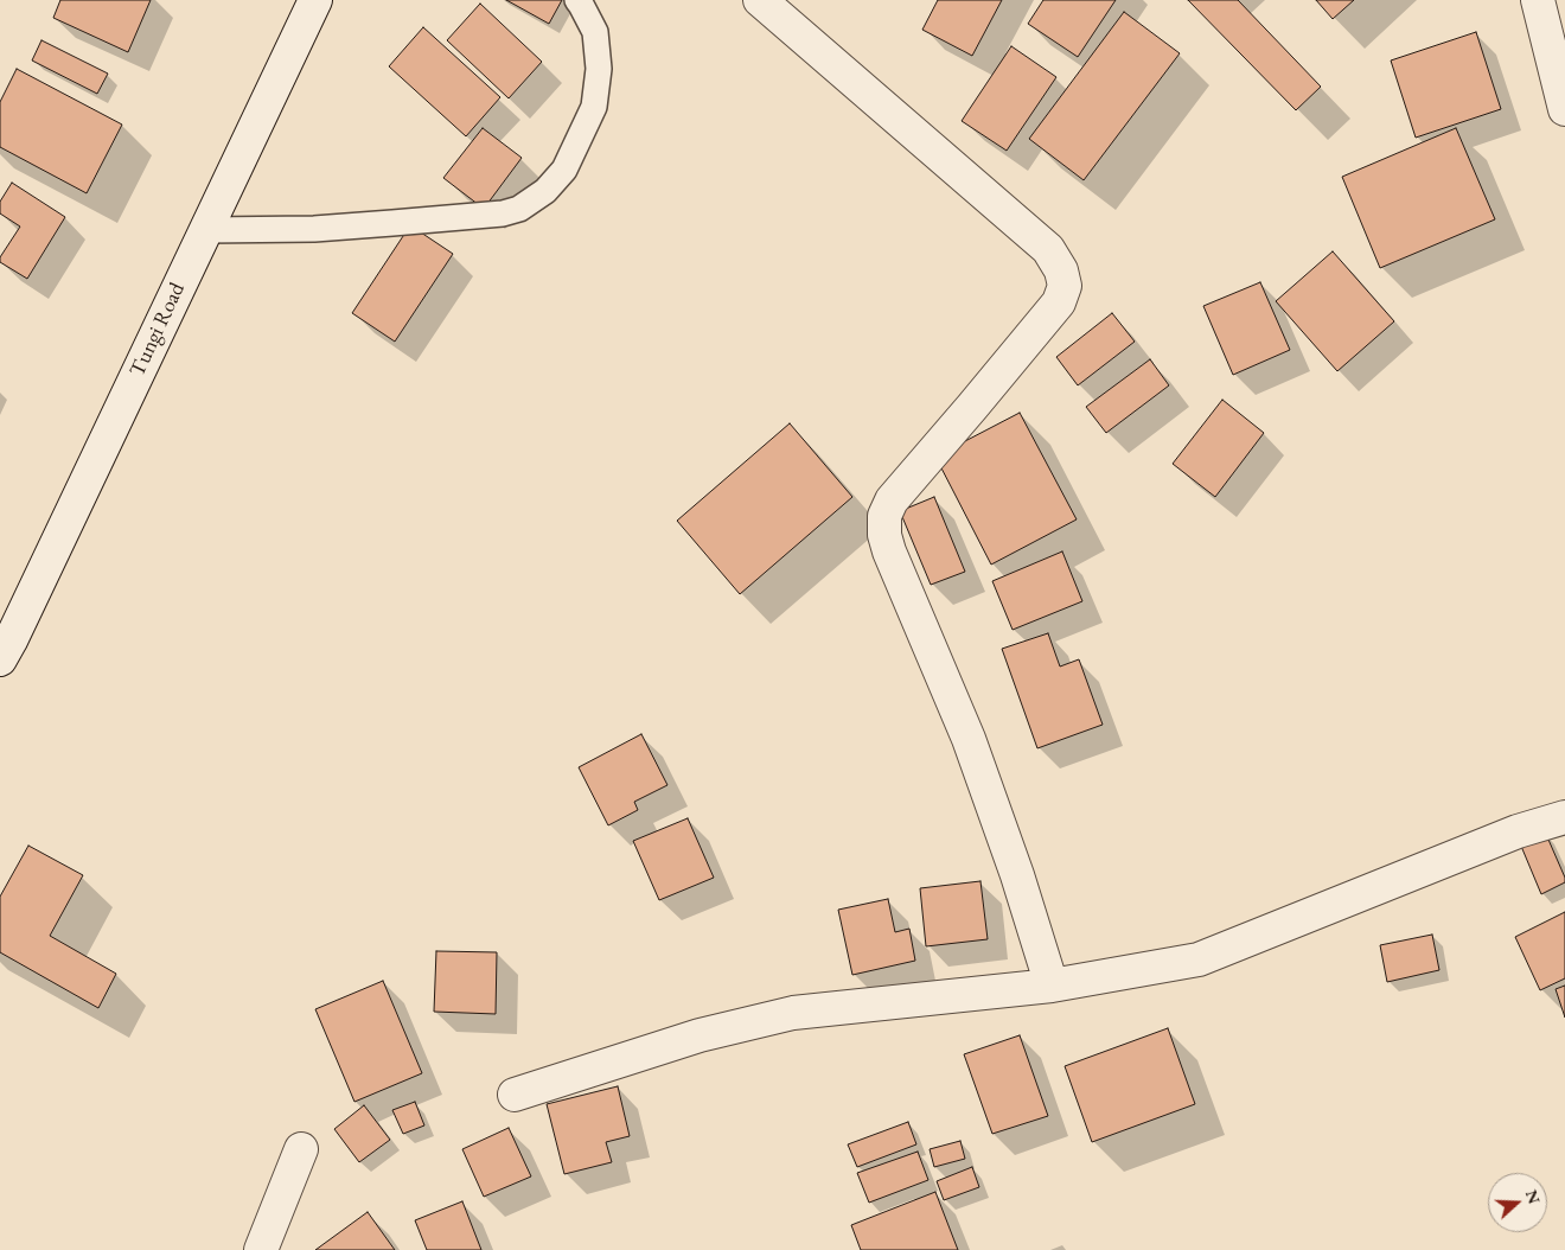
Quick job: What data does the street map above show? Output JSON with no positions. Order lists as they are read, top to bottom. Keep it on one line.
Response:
{"streets":{"street":["Tungi Road"]},"north":"right"}
